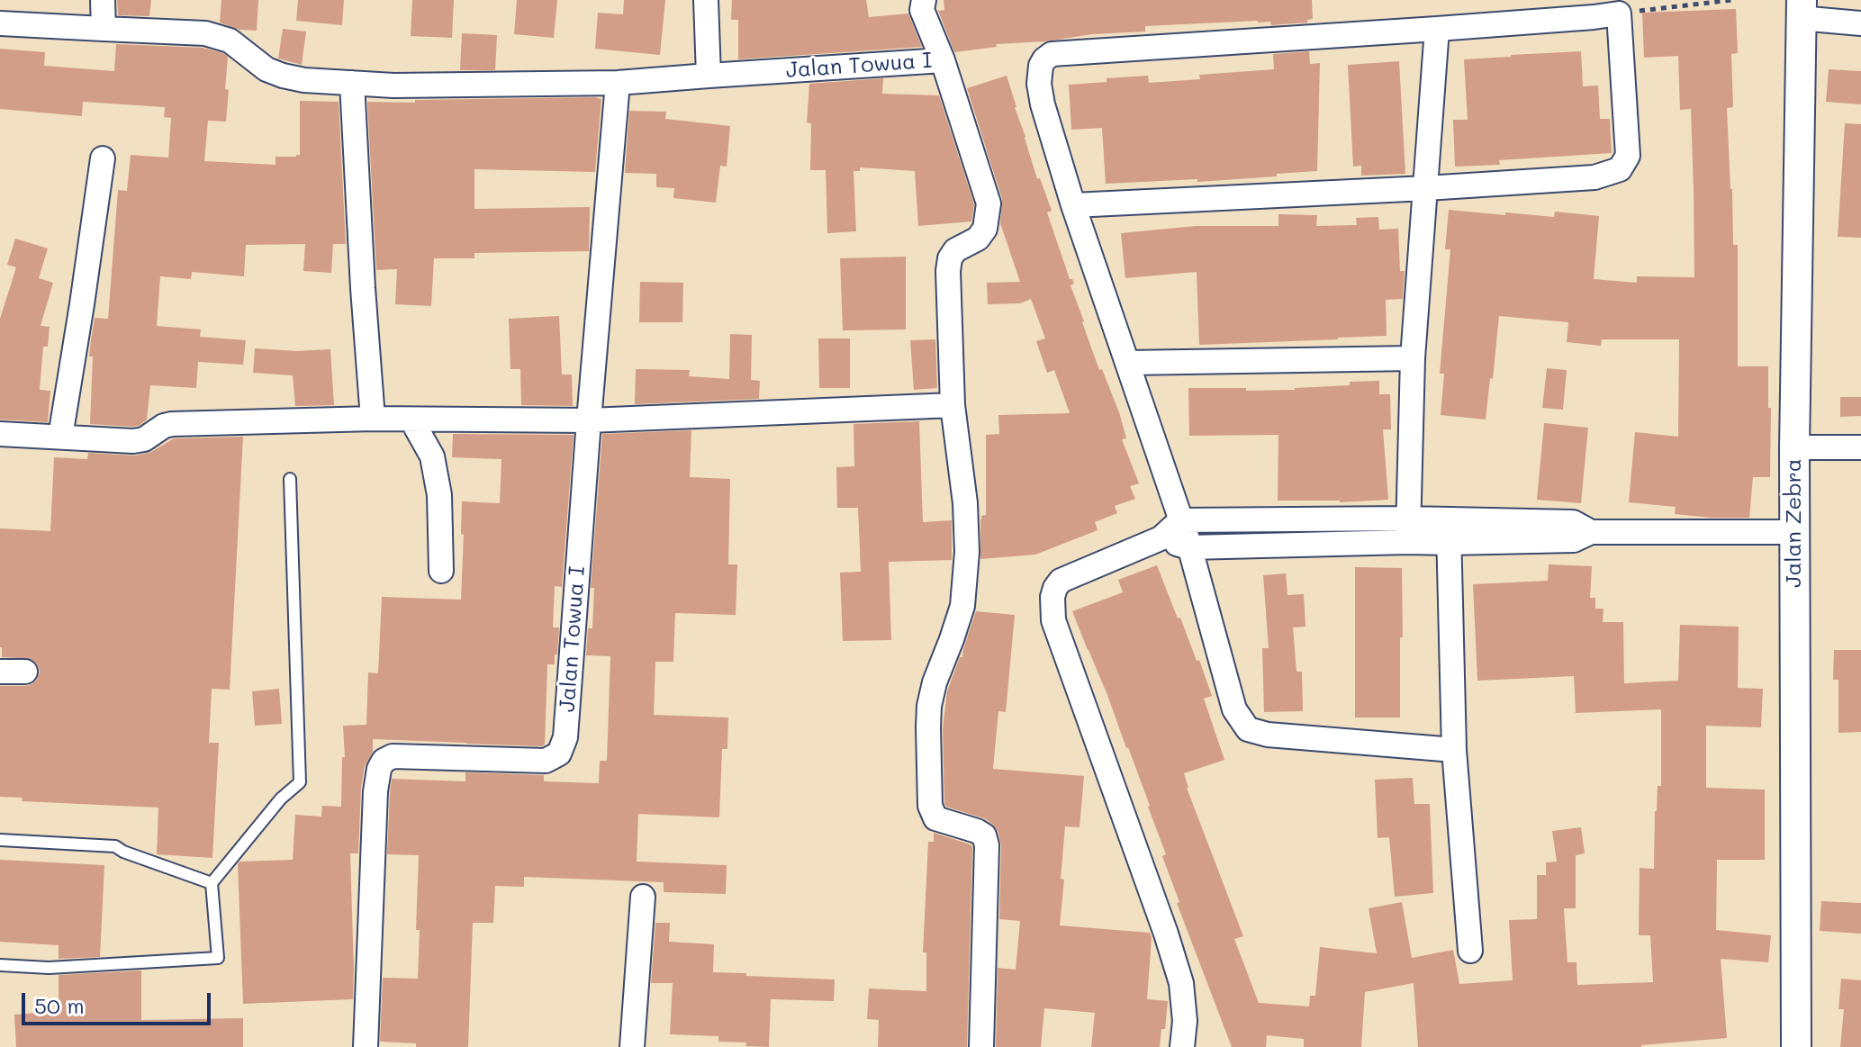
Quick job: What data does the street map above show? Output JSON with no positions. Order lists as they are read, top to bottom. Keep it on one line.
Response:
{"streets":{"street":["Jalan Towua I","Jalan Zebra"]},"scale_bar":"50 m"}
